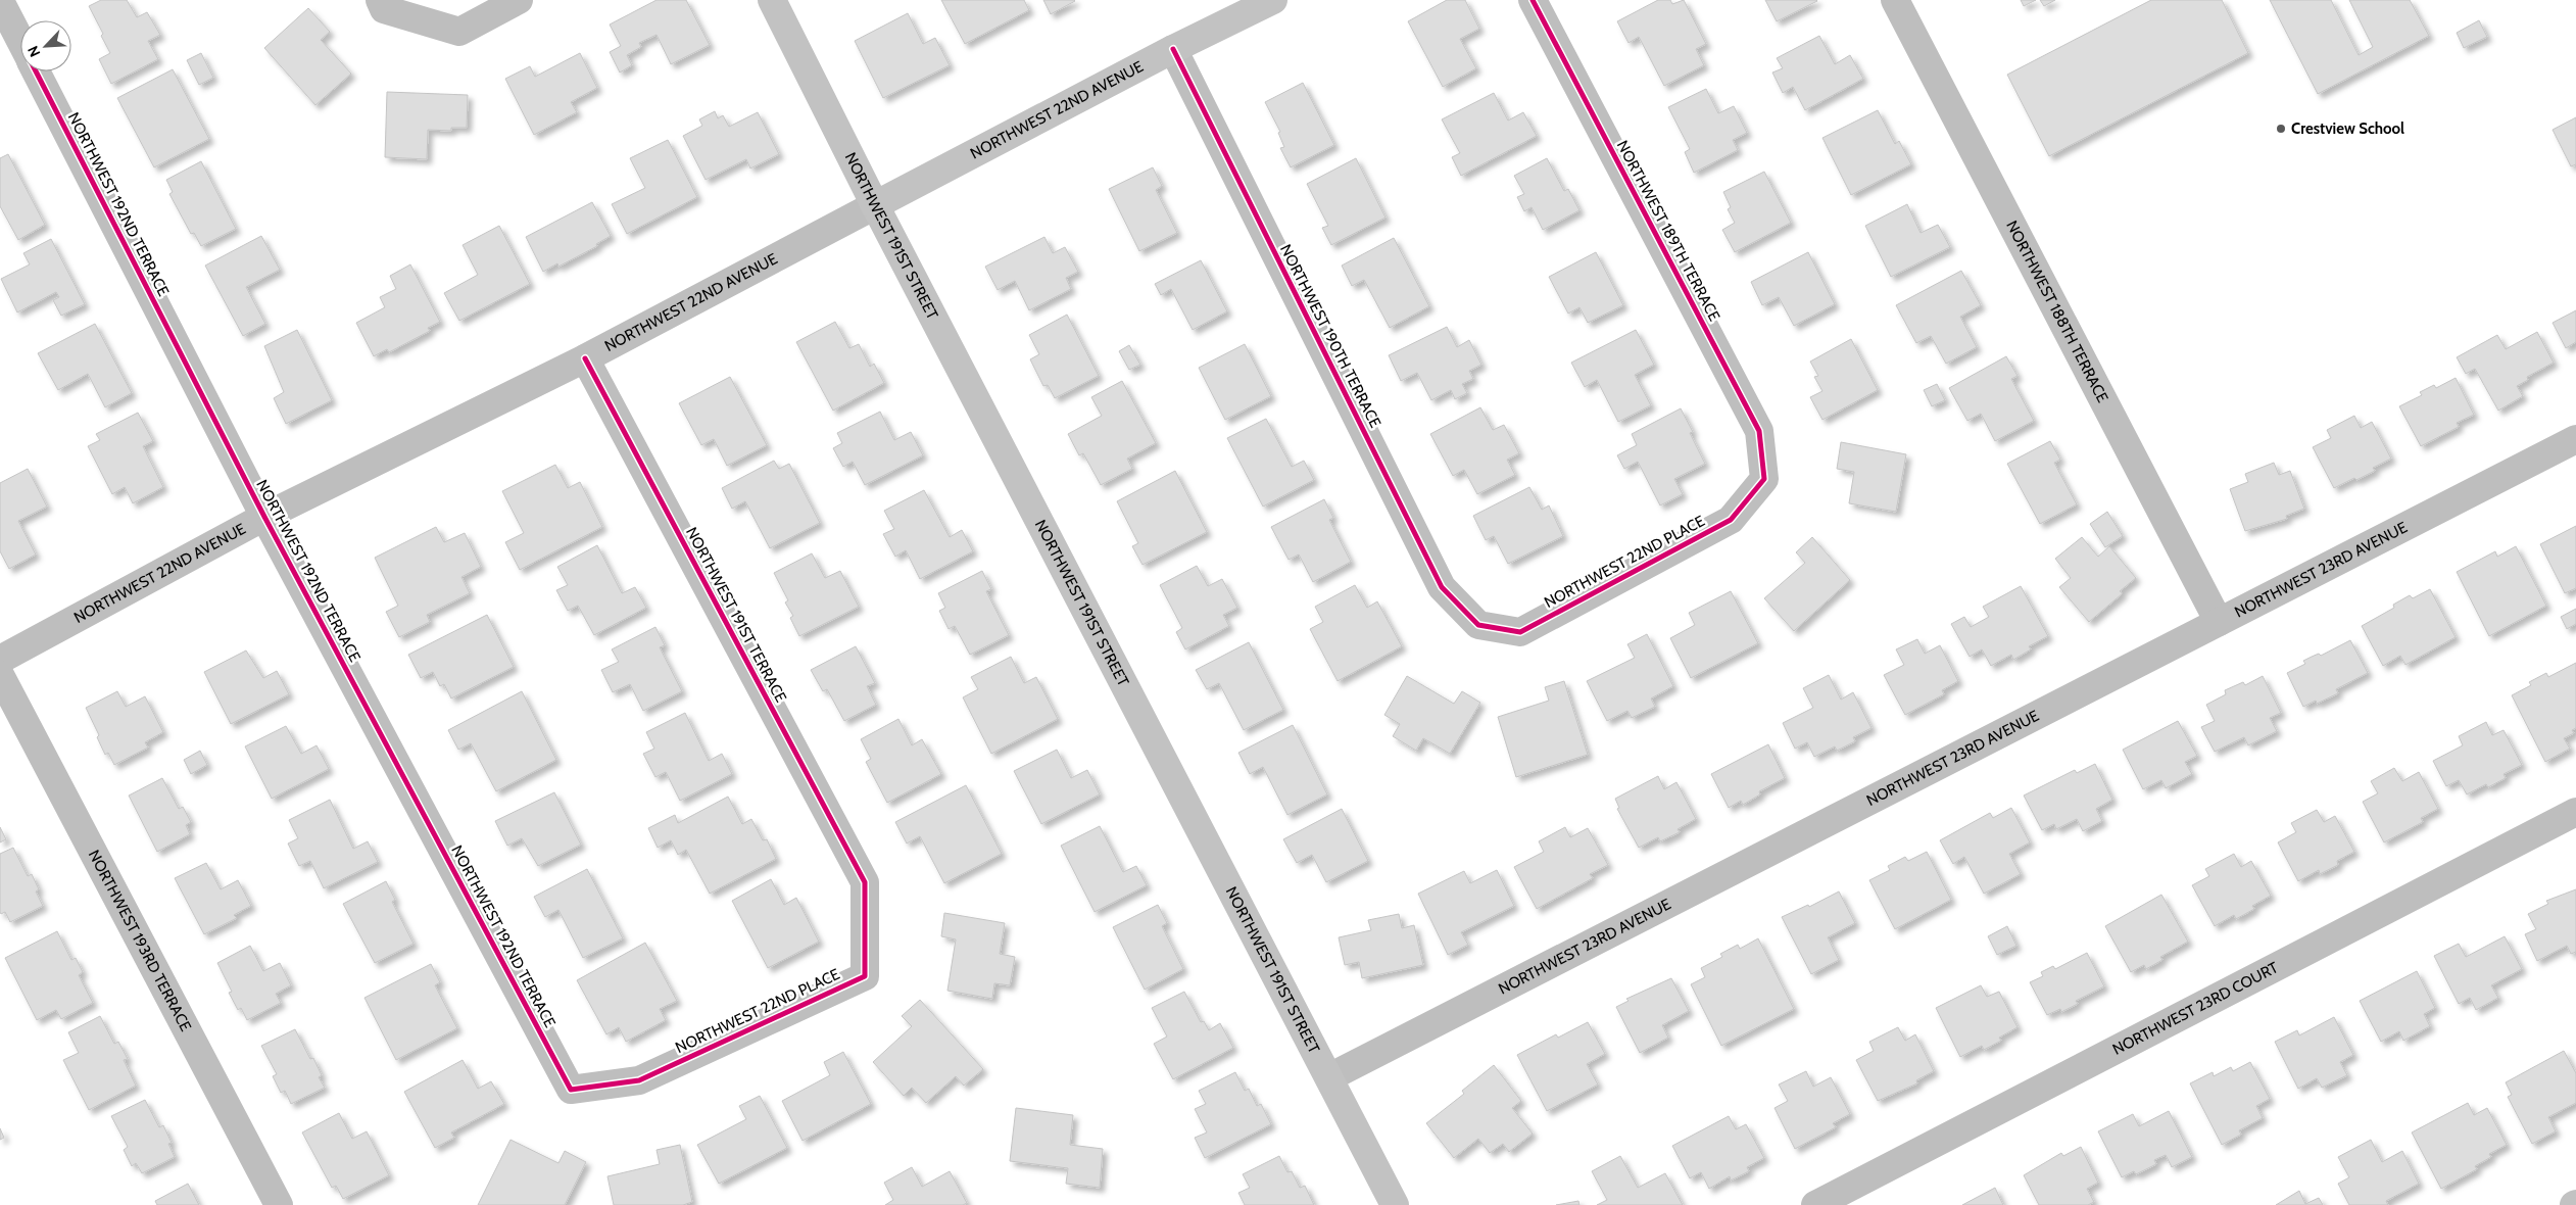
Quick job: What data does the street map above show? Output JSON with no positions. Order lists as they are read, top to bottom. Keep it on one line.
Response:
{"streets":{"street":["NORTHWEST 22ND AVENUE","NORTHWEST 192ND TERRACE","NORTHWEST 189TH TERRACE","NORTHWEST 191ST STREET","NORTHWEST 188TH TERRACE","NORTHWEST 190TH TERRACE","NORTHWEST 22ND PLACE","NORTHWEST 23RD AVENUE","NORTHWEST 191ST TERRACE","NORTHWEST 193RD TERRACE","NORTHWEST 23RD COURT"]},"crossings":[["NORTHWEST 22ND AVENUE","NORTHWEST 192ND TERRACE"],["NORTHWEST 22ND AVENUE","NORTHWEST 191ST STREET"],["NORTHWEST 22ND AVENUE","NORTHWEST 190TH TERRACE"],["NORTHWEST 22ND AVENUE","NORTHWEST 191ST TERRACE"],["NORTHWEST 192ND TERRACE","NORTHWEST 22ND PLACE"],["NORTHWEST 189TH TERRACE","NORTHWEST 22ND PLACE"],["NORTHWEST 191ST STREET","NORTHWEST 23RD AVENUE"],["NORTHWEST 188TH TERRACE","NORTHWEST 23RD AVENUE"],["NORTHWEST 190TH TERRACE","NORTHWEST 22ND PLACE"],["NORTHWEST 22ND PLACE","NORTHWEST 191ST TERRACE"]],"places":["Crestview School"],"north":"bottom left"}
